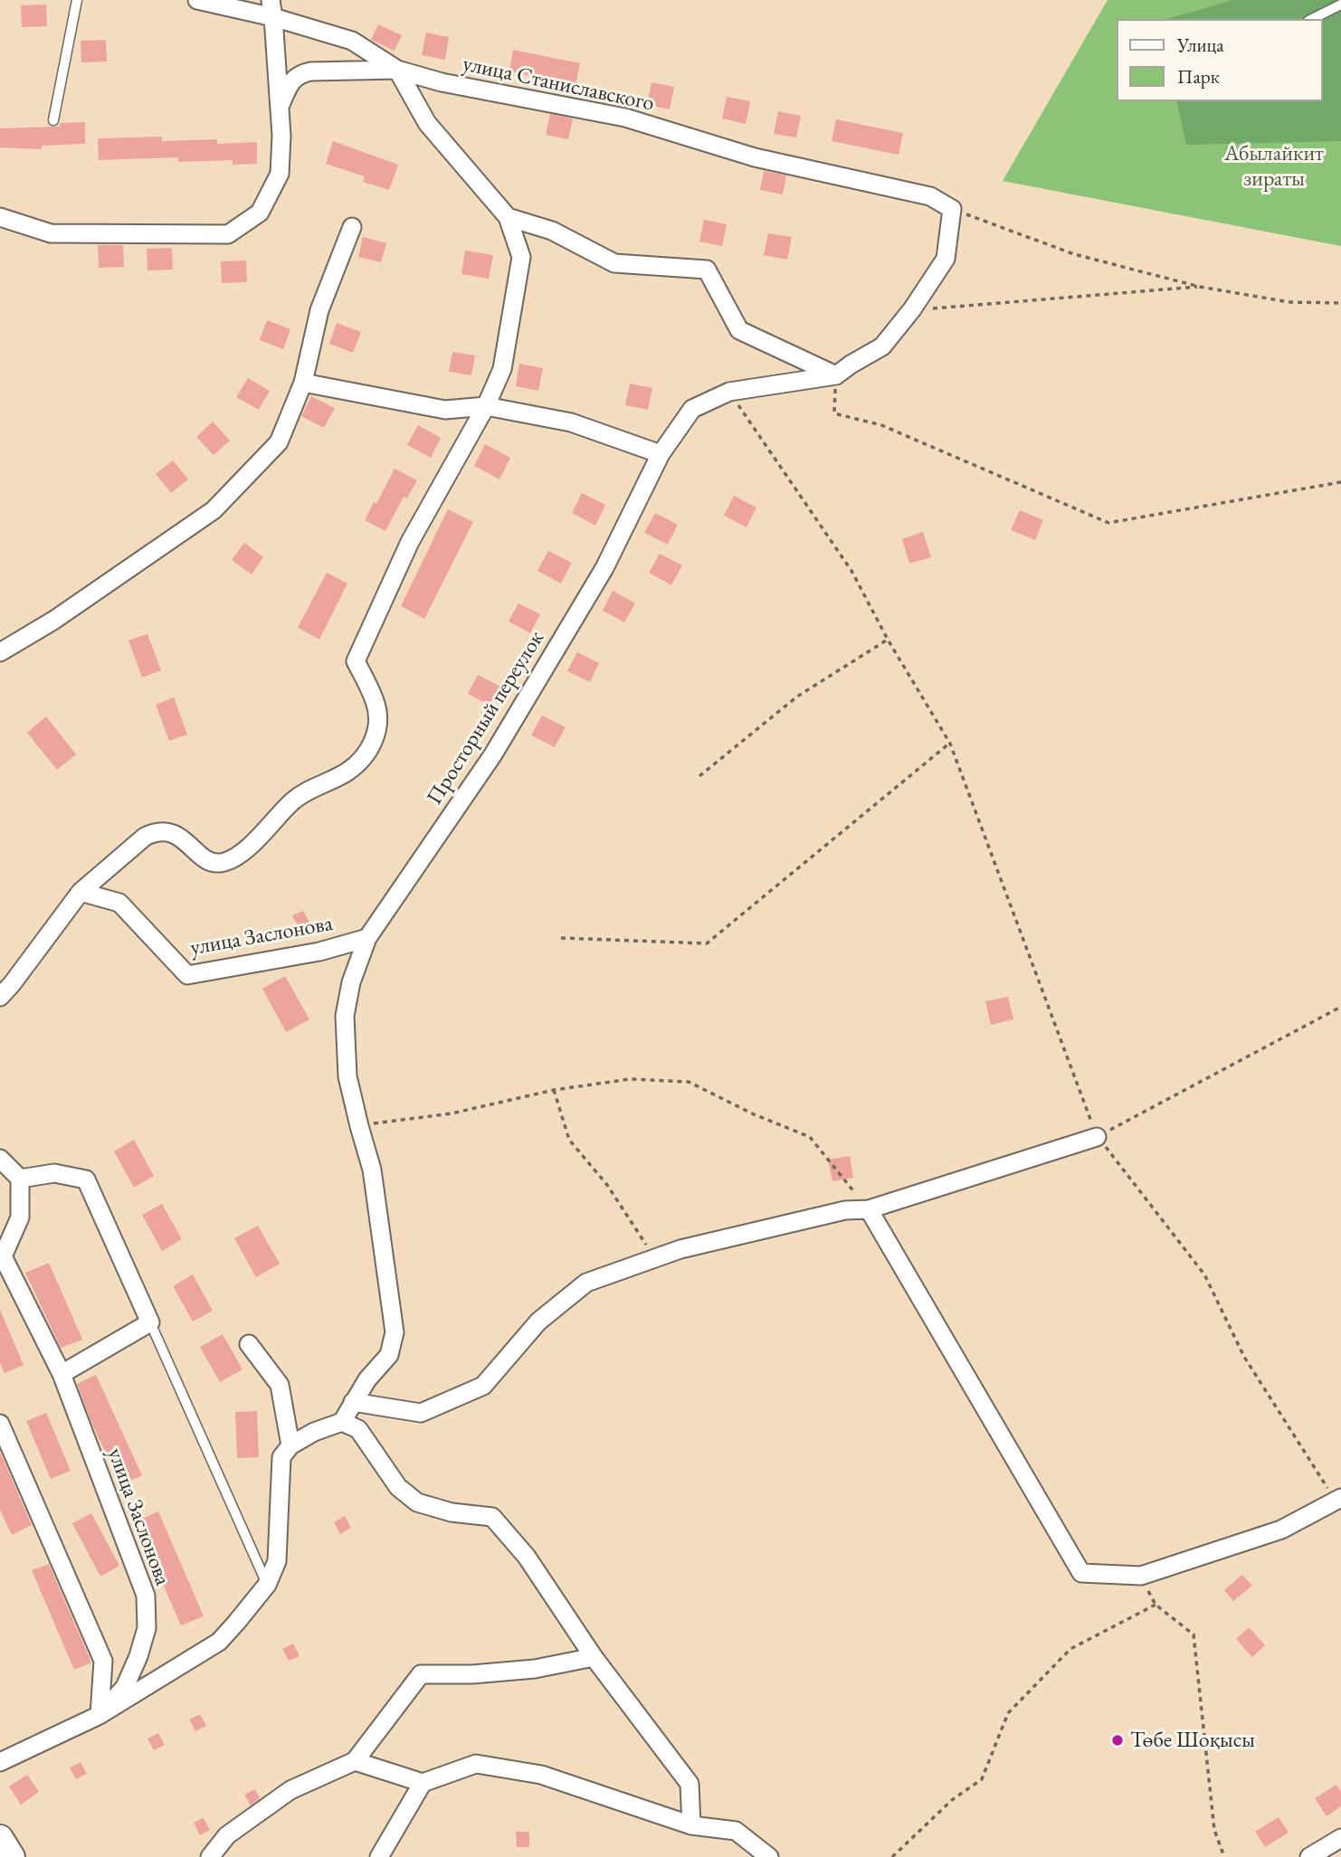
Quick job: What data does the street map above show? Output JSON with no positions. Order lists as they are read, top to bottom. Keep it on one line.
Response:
{"streets":{"street":["улица Станиславского","Просторный переулок","улица Заслонова"]},"crossings":[["улица Станиславского","Просторный переулок"],["Просторный переулок","улица Заслонова"]],"parks":["Абылайкит зираты"],"places":["Төбе Шоқысы"],"legend":["Улица","Парк"]}
